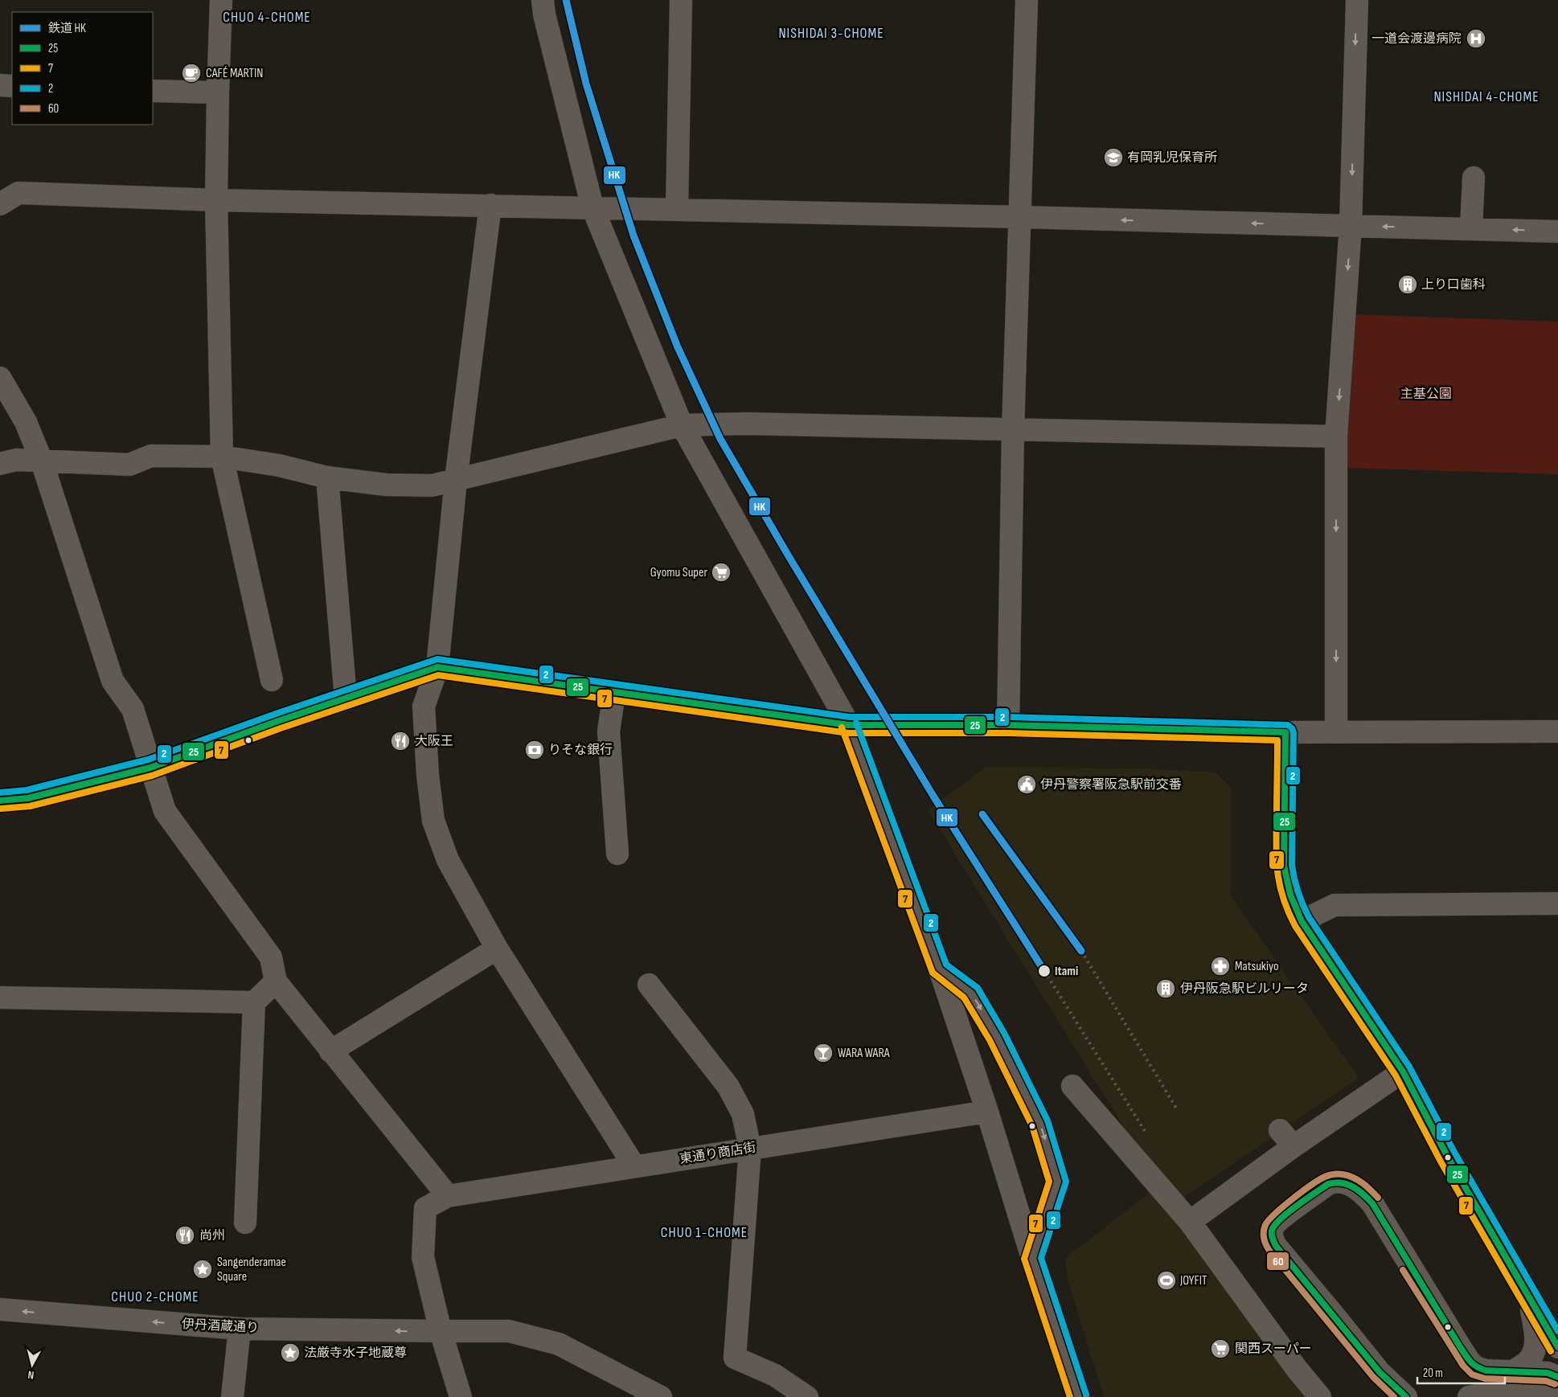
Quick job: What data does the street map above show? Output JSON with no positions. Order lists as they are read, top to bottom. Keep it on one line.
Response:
{"streets":{"street":["東通り商店街","伊丹酒蔵通り"]},"crossings":[["東通り商店街","伊丹酒蔵通り"]],"one_way":["伊丹酒蔵通り"],"districts":["CHUO 4-CHOME","NISHIDAI 3-CHOME","NISHIDAI 4-CHOME","CHUO 1-CHOME","CHUO 2-CHOME"],"parks":["主基公園"],"places":{"hospital":["一道会渡邊病院"],"cafe":["CAFÉ MARTIN"],"school or university":["有岡乳児保育所"],"building":["上り口歯科","伊丹阪急駅ビルリータ"],"supermarket":["Gyomu Super","関西スーパー"],"restaurant":["大阪王","尚州"],"bank":["りそな銀行"],"public building":["伊丹警察署阪急駅前交番"],"pharmacy":["Matsukiyo"],"other":["Itami"],"bar":["WARA WARA"],"place":["Sangenderamae Square","法厳寺水子地蔵尊"],"sports":["JOYFIT"]},"lines":["rail line HK","transit line 2","transit line 25","transit line 7","transit line 60"],"legend":["鉄道 HK","25","7","2","60"],"scale_bar":"20 m","north":"bottom"}
